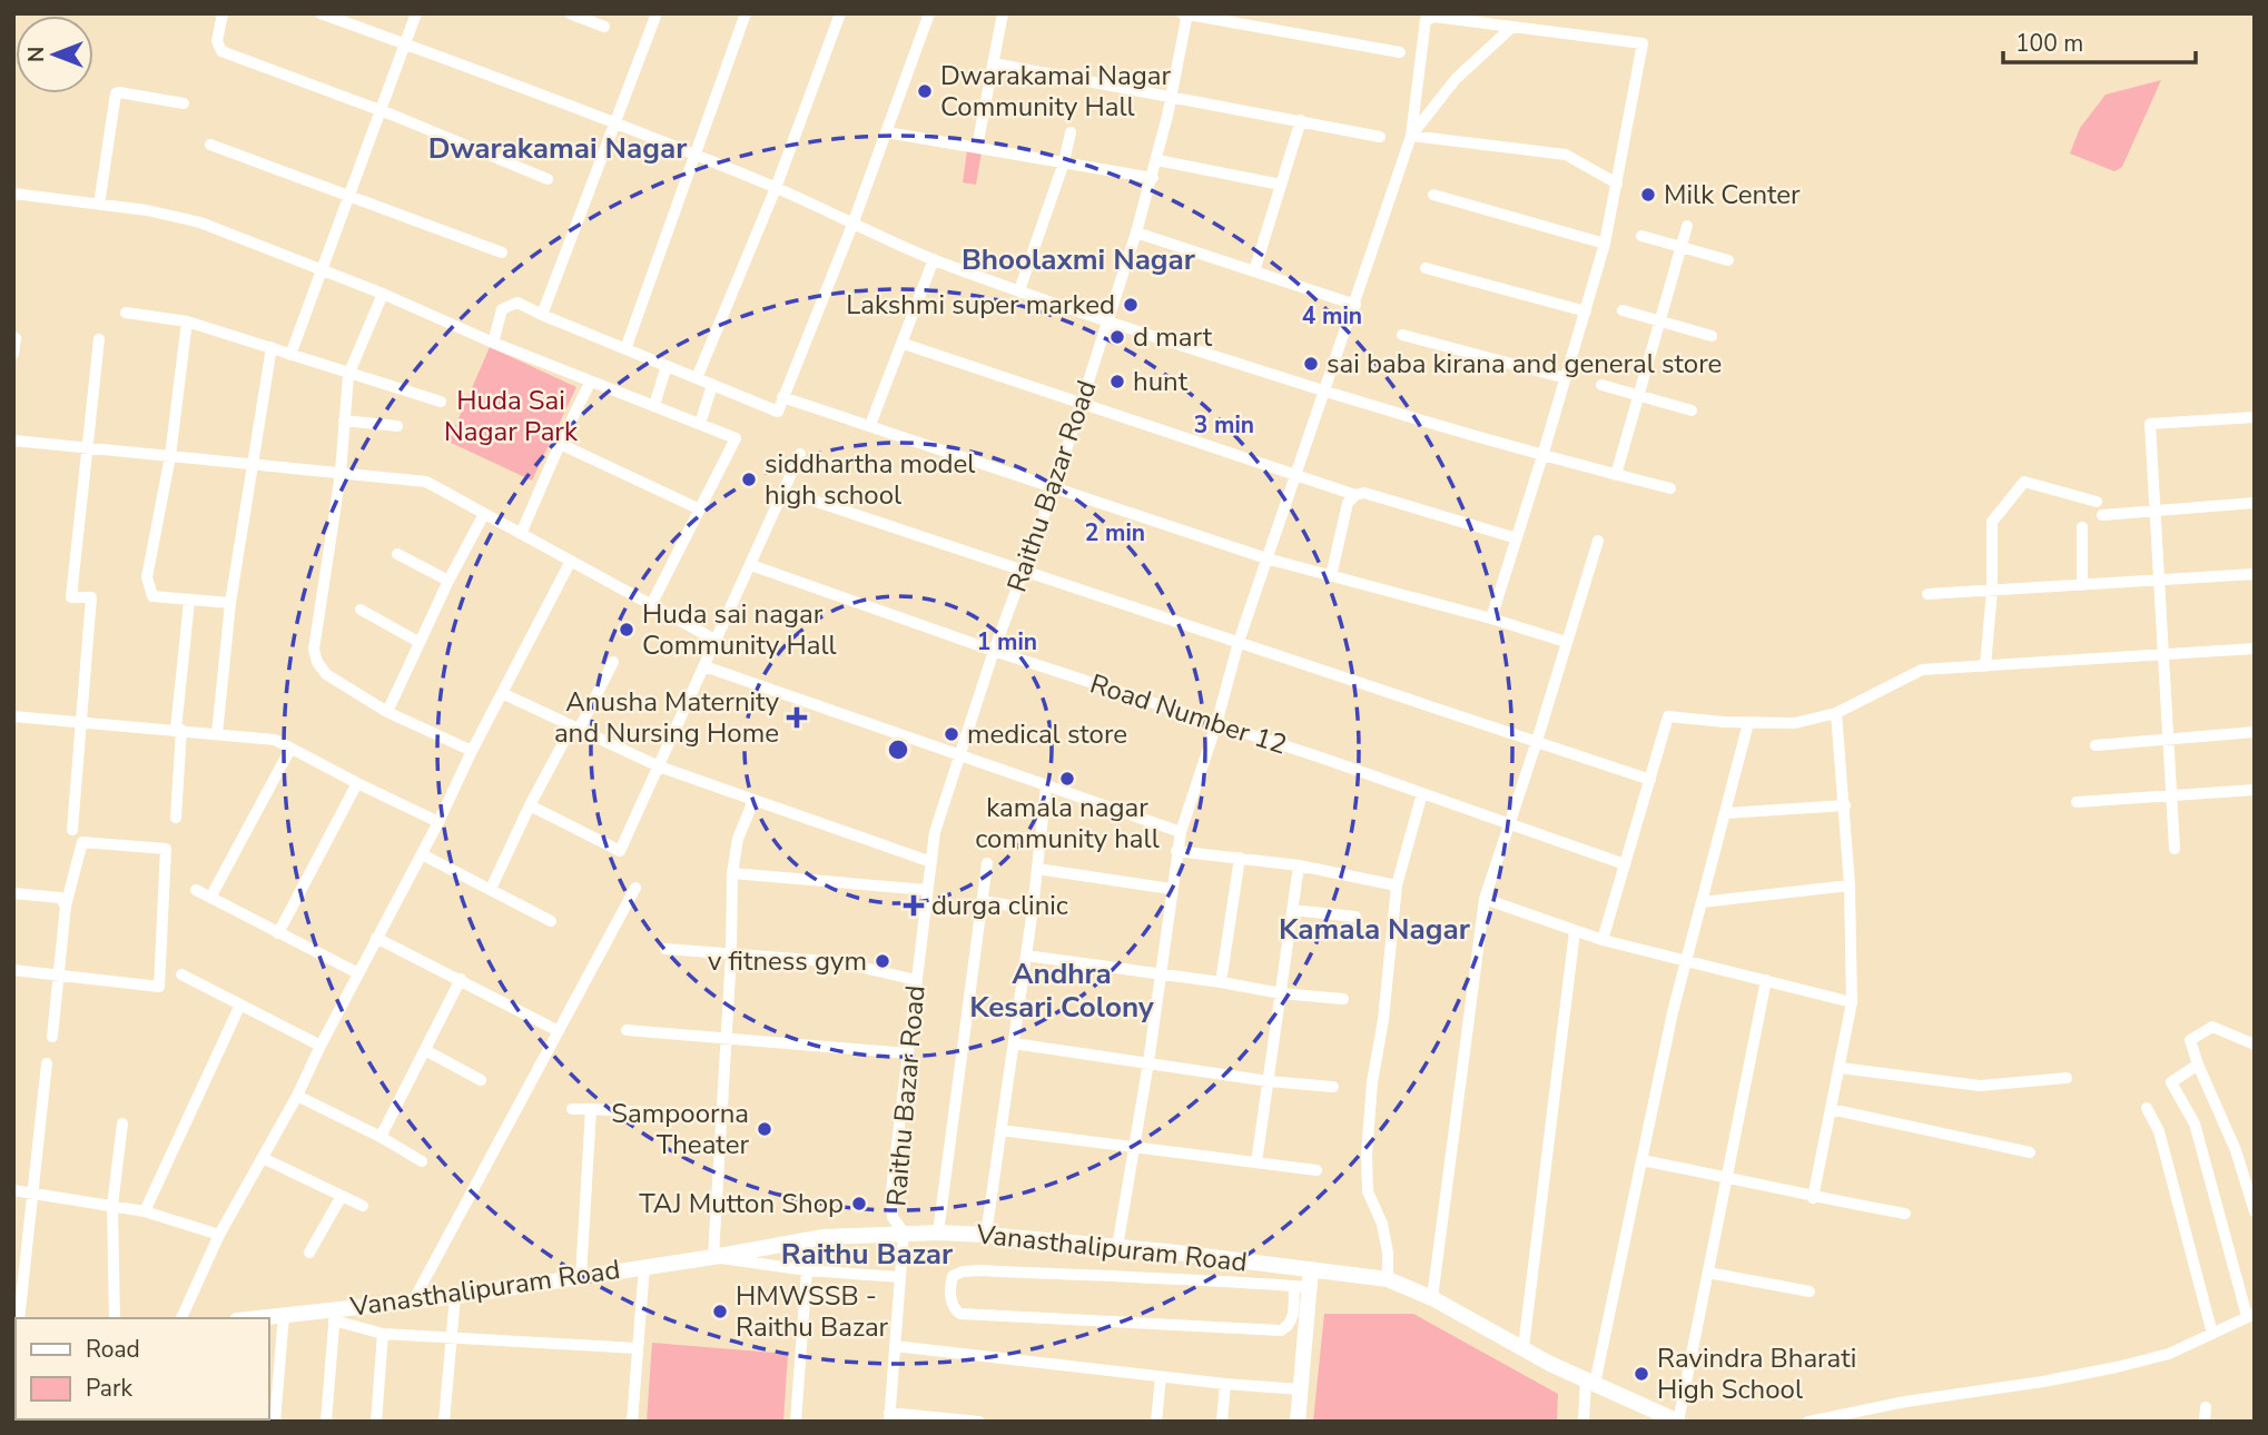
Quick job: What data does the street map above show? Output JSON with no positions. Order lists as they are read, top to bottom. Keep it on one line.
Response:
{"streets":{"street":["Raithu Bazar Road","Road Number 12","Vanasthalipuram Road"]},"crossings":[["Raithu Bazar Road","Road Number 12"],["Raithu Bazar Road","Vanasthalipuram Road"]],"districts":["Dwarakamai Nagar","Bhoolaxmi Nagar","Kamala Nagar","Andhra Kesari Colony","Raithu Bazar"],"parks":["Huda Sai Nagar Park"],"places":{"other":["Dwarakamai Nagar Community Hall","Milk Center","Lakshmi super marked","d mart","sai baba kirana and general store","hunt","siddhartha model high school","Huda sai nagar Community Hall","medical store","kamala nagar community hall","v fitness gym","Sampoorna Theater","TAJ Mutton Shop","HMWSSB - Raithu Bazar","Ravindra Bharati High School"],"health":["Anusha Maternity and Nursing Home","durga clinic"]},"legend":["Road","Park"],"scale_bar":"100 m","north":"left","rings":["4 min","3 min","2 min","1 min"]}
